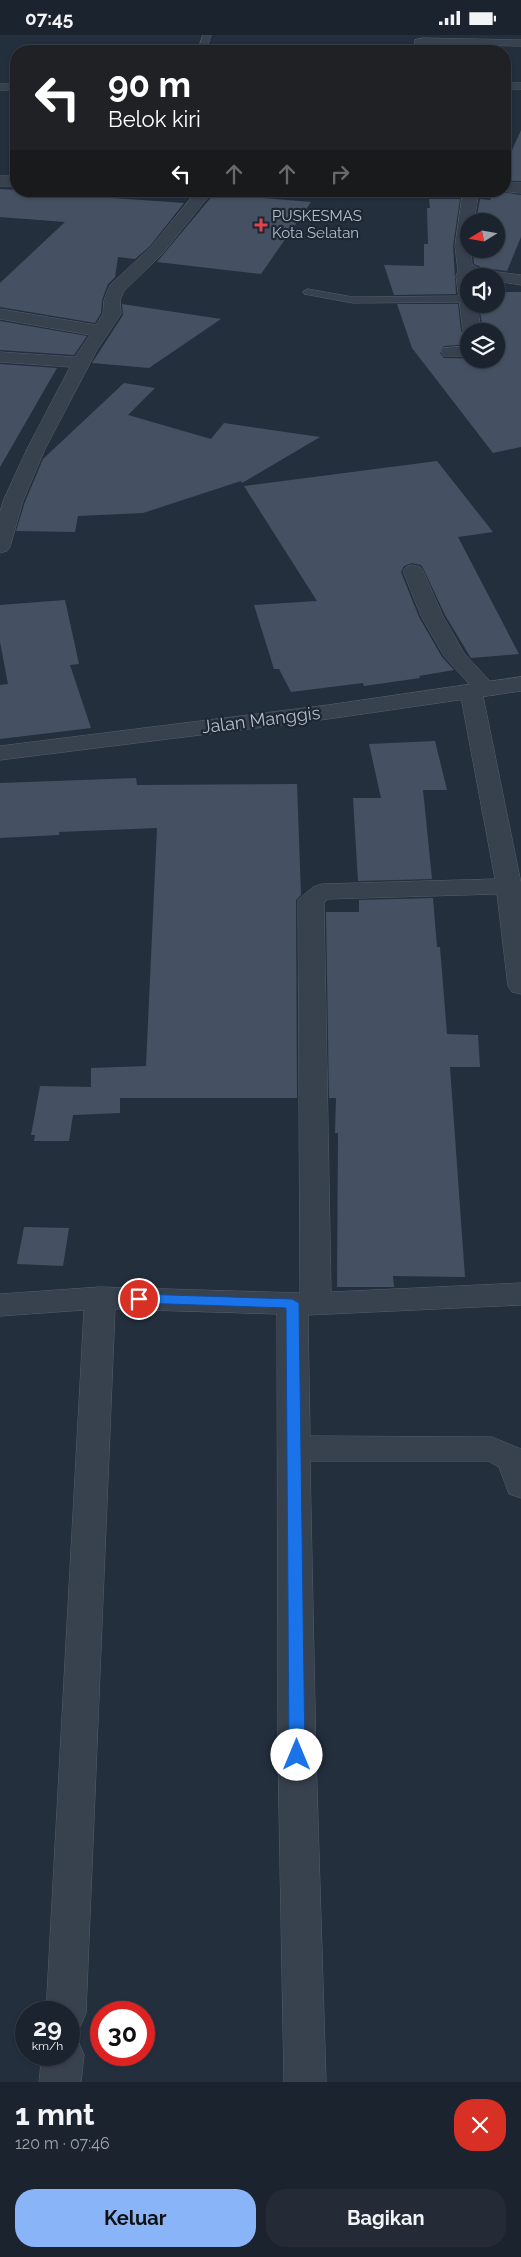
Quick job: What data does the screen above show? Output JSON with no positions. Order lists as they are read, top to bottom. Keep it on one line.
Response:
{"streets":{"street":["Jalan Manggis"]},"places":{"health":["PUSKESMAS Kota Selatan"]},"north":"left","page":{"status":"07:45","turn":["90 m","Belok kiri"],"speed":"29 km/h","limit":"30","heading":["1 mnt","120 m · 07:46"],"buttons":["Keluar","Bagikan"]}}
